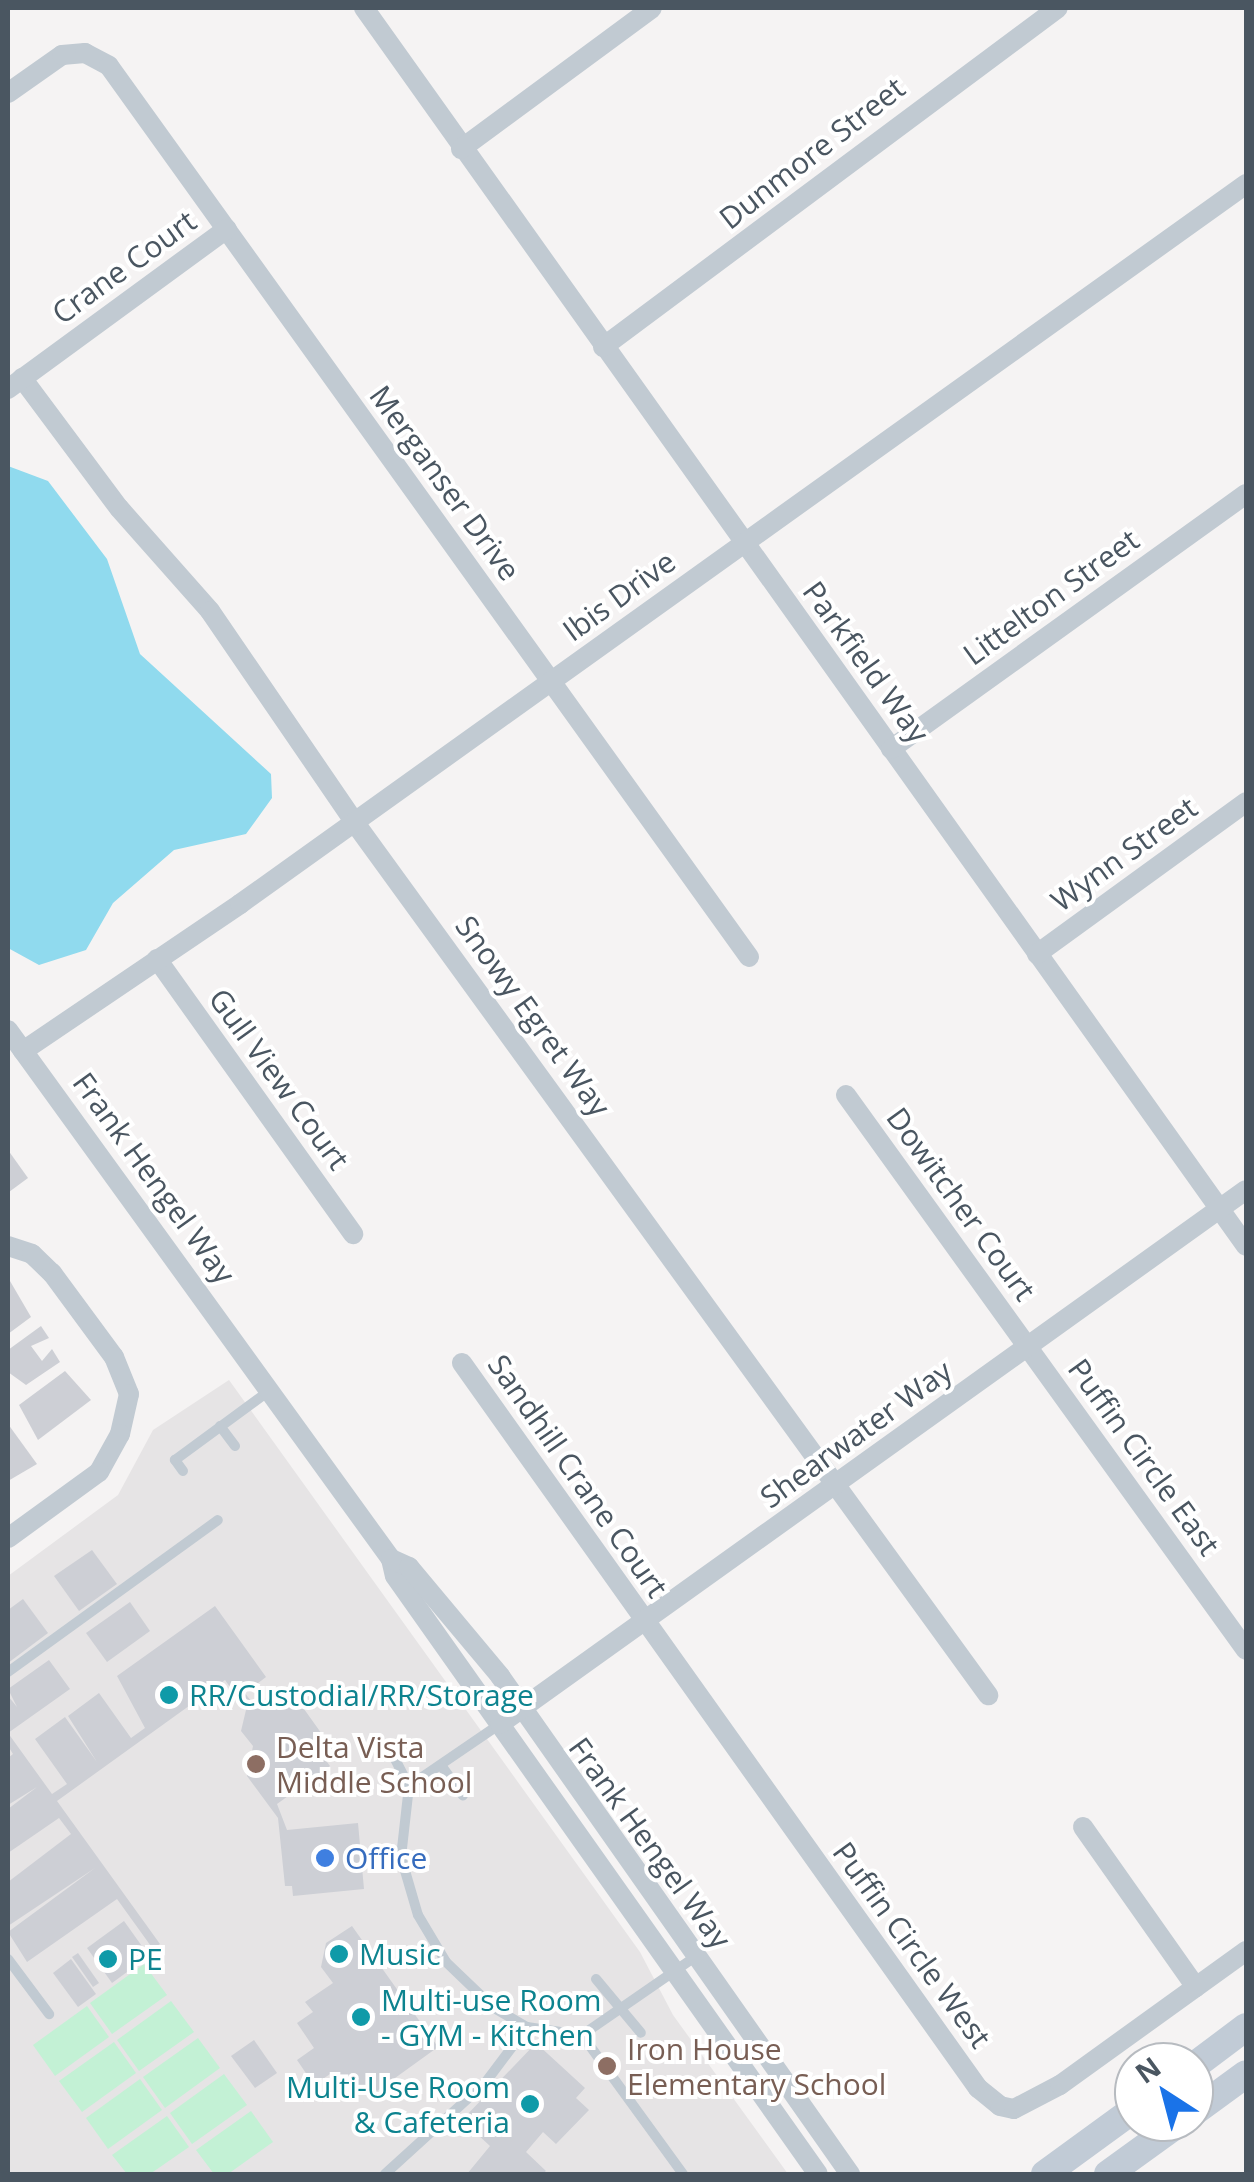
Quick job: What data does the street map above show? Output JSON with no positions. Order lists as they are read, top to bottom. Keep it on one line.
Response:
{"streets":{"street":["Dunmore Street","Crane Court","Merganser Drive","Ibis Drive","Littelton Street","Parkfield Way","Wynn Street","Snowy Egret Way","Gull View Court","Frank Hengel Way","Dowitcher Court","Shearwater Way","Puffin Circle East","Sandhill Crane Court","Puffin Circle West"]},"crossings":[["Dunmore Street","Parkfield Way"],["Crane Court","Merganser Drive"],["Crane Court","Snowy Egret Way"],["Merganser Drive","Ibis Drive"],["Ibis Drive","Parkfield Way"],["Ibis Drive","Snowy Egret Way"],["Ibis Drive","Gull View Court"],["Ibis Drive","Frank Hengel Way"],["Littelton Street","Parkfield Way"],["Parkfield Way","Wynn Street"],["Parkfield Way","Shearwater Way"],["Snowy Egret Way","Shearwater Way"],["Frank Hengel Way","Shearwater Way"],["Dowitcher Court","Shearwater Way"],["Dowitcher Court","Puffin Circle East"],["Shearwater Way","Puffin Circle East"],["Shearwater Way","Sandhill Crane Court"],["Shearwater Way","Puffin Circle West"],["Sandhill Crane Court","Puffin Circle West"]],"places":["RR/Custodial/RR/Storage","Delta Vista Middle School","Office","Music","PE","Multi-use Room - GYM - Kitchen","Iron House Elementary School","Multi-Use Room & Cafeteria"],"north":"top left"}
